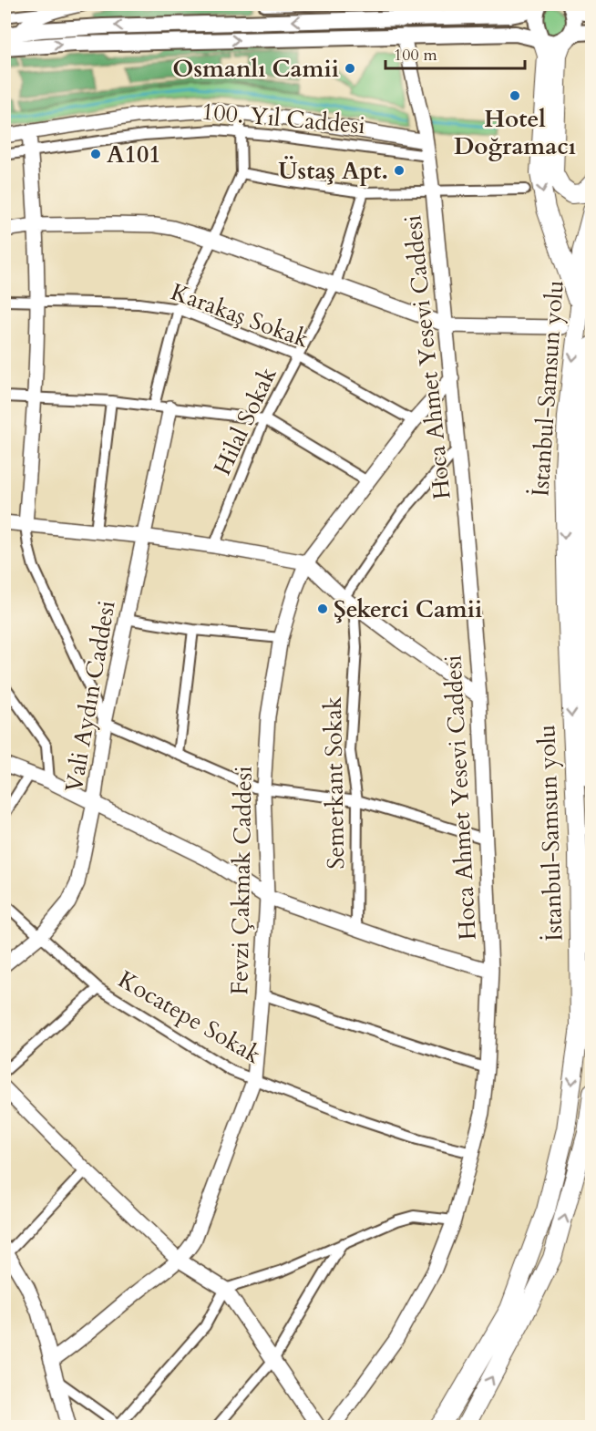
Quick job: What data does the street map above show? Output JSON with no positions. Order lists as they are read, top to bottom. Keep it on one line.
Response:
{"streets":{"highway":["İstanbul-Samsun yolu"],"street":["100. Yıl Caddesi","Karakaş Sokak","Hoca Ahmet Yesevi Caddesi","Hilal Sokak","Vali Aydın Caddesi","Semerkant Sokak","Fevzi Çakmak Caddesi","Kocatepe Sokak"]},"crossings":[["100. Yıl Caddesi","Hoca Ahmet Yesevi Caddesi"],["Karakaş Sokak","Hilal Sokak"],["Karakaş Sokak","Fevzi Çakmak Caddesi"],["Hoca Ahmet Yesevi Caddesi","Fevzi Çakmak Caddesi"],["Hoca Ahmet Yesevi Caddesi","Kocatepe Sokak"],["Vali Aydın Caddesi","Kocatepe Sokak"],["Fevzi Çakmak Caddesi","Kocatepe Sokak"]],"places":["Osmanlı Camii","Hotel Doğramacı","A101","Üstaş Apt.","Şekerci Camii"],"scale_bar":"100 m"}
